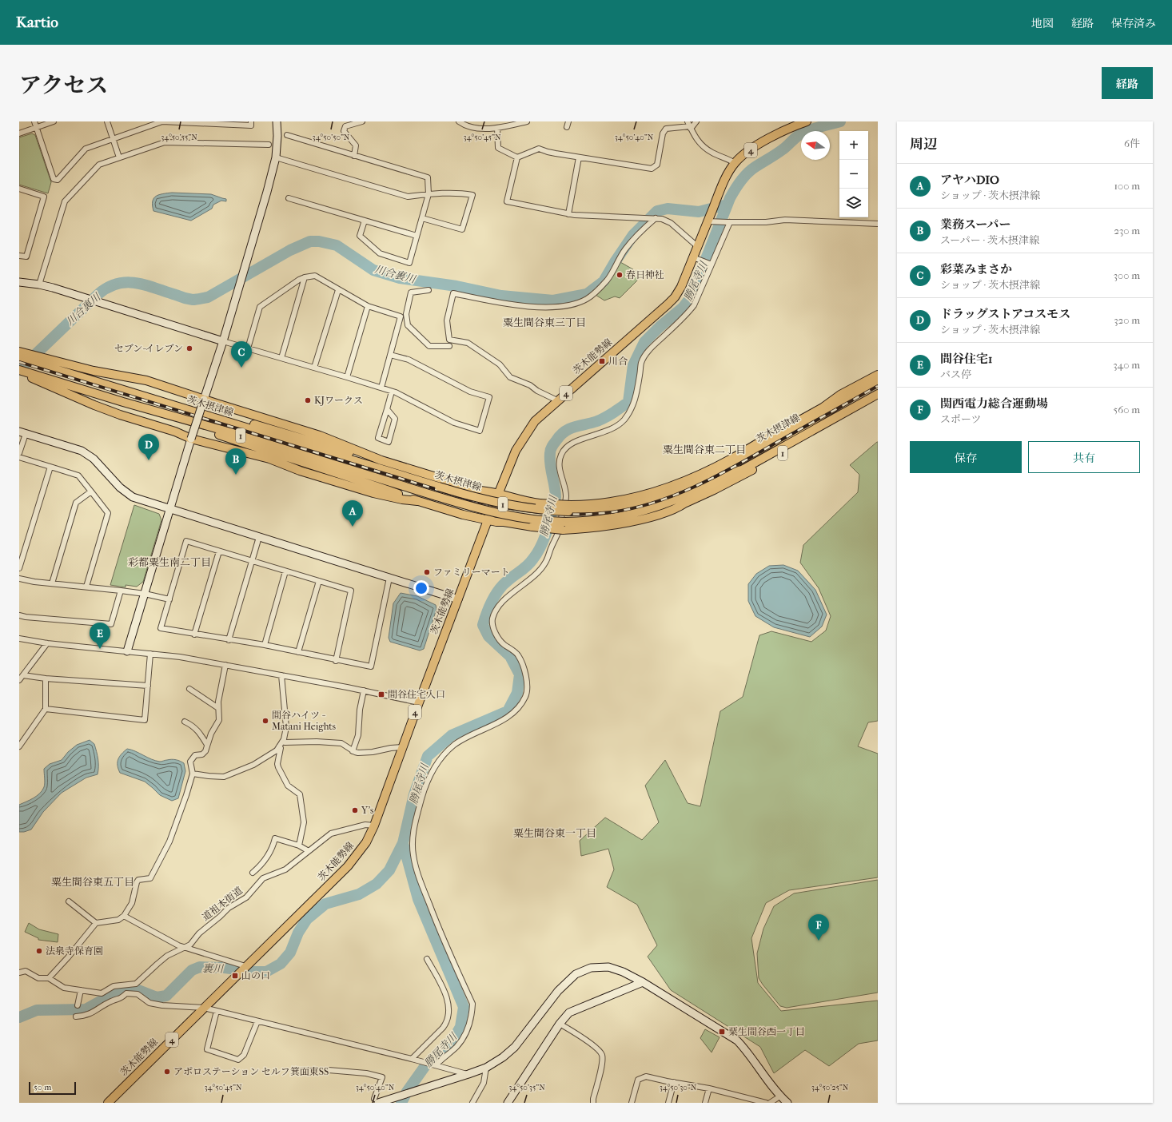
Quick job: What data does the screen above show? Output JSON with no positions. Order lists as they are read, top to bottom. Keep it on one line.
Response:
{"streets":{"main road":["4","茨木能勢線","茨木摂津線","1"],"street":["道祖本街道"]},"crossings":[["茨木能勢線","道祖本街道"],["茨木摂津線","1"]],"districts":["粟生間谷東三丁目","粟生間谷東二丁目","彩都粟生南二丁目","粟生間谷東一丁目","粟生間谷東五丁目"],"water":["川合裏川","勝尾寺川","裏川"],"places":{"other":["春日神社","セブン-イレブン","KJワークス","ファミリーマート","間谷ハイツ - Matani Heights","Y's","法泉寺保育園","アポロステーション セルフ箕面東SS"],"transit":["川合","間谷住宅入口","山の口","粟生間谷西一丁目"]},"scale_bar":"50 m","north":"left","page":{"header":"Kartio","nav":["地図","経路","保存済み"],"title":"アクセス","buttons":["経路",["保存","共有"]],"heading":["周辺","6件"],"map_buttons":["+","−"],"list":[{"mark":"A","name":"アヤハDIO","note":"ショップ · 茨木摂津線","value":"100 m"},{"mark":"B","name":"業務スーパー","note":"スーパー · 茨木摂津線","value":"230 m"},{"mark":"C","name":"彩菜みまさか","note":"ショップ · 茨木摂津線","value":"300 m"},{"mark":"D","name":"ドラッグストアコスモス","note":"ショップ · 茨木摂津線","value":"320 m"},{"mark":"E","name":"間谷住宅1","note":"バス停","value":"340 m"},{"mark":"F","name":"関西電力総合運動場","note":"スポーツ","value":"560 m"}],"pins":["C","D","B","A","E","F"],"scale":"50 m"},"coordinates":["34°50'55\"N","34°50'50\"N","34°50'45\"N","34°50'40\"N","34°50'35\"N","34°50'30\"N","34°50'25\"N"]}
